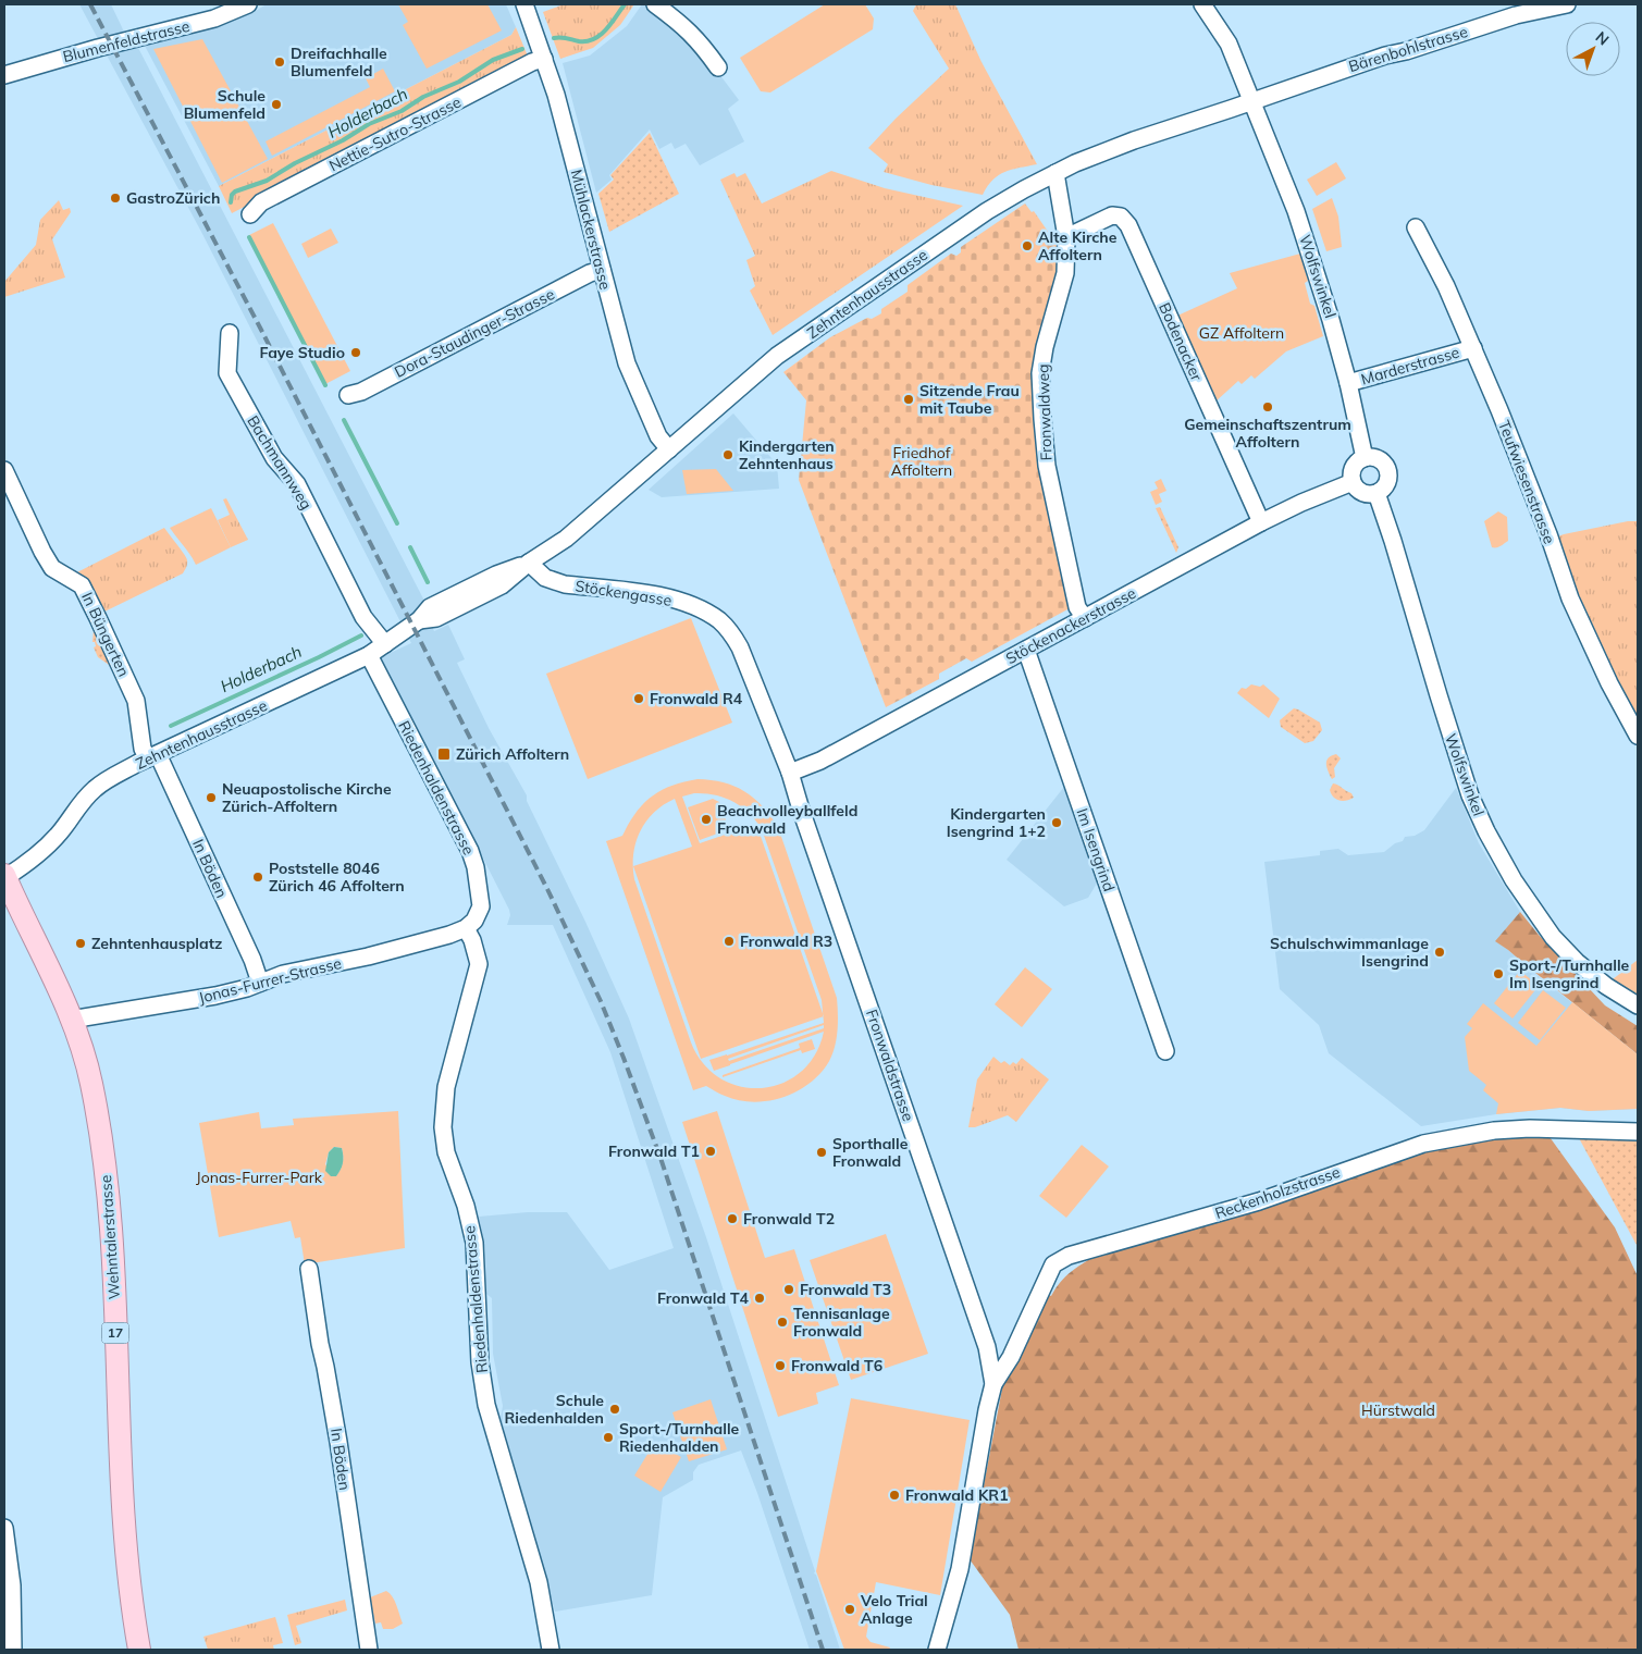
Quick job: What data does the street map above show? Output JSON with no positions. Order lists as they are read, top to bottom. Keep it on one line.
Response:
{"streets":{"main road":["Wehntalerstrasse","17"],"street":["Blumenfeldstrasse","Bärenbohlstrasse","Nettie-Sutro-Strasse","Mühlackerstrasse","Wolfswinkel","Zehntenhausstrasse","Dora-Staudinger-Strasse","Bodenacker","Marderstrasse","Fronwaldweg","Bachmannweg","Teufwiesenstrasse","Stöckengasse","Stöckenackerstrasse","In Büngerten","Riedenhaldenstrasse","Im Isengrind","In Böden","Jonas-Furrer-Strasse","Fronwaldstrasse","Reckenholzstrasse"]},"crossings":[["Bärenbohlstrasse","Wolfswinkel"],["Bärenbohlstrasse","Zehntenhausstrasse"],["Nettie-Sutro-Strasse","Mühlackerstrasse"],["Mühlackerstrasse","Zehntenhausstrasse"],["Mühlackerstrasse","Dora-Staudinger-Strasse"],["Wolfswinkel","Zehntenhausstrasse"],["Wolfswinkel","Marderstrasse"],["Wolfswinkel","Stöckenackerstrasse"],["Zehntenhausstrasse","Fronwaldweg"],["Zehntenhausstrasse","Bachmannweg"],["Zehntenhausstrasse","Stöckengasse"],["Zehntenhausstrasse","In Büngerten"],["Zehntenhausstrasse","Riedenhaldenstrasse"],["Zehntenhausstrasse","In Böden"],["Zehntenhausstrasse","Wehntalerstrasse"],["Bodenacker","Fronwaldweg"],["Bodenacker","Stöckenackerstrasse"],["Marderstrasse","Teufwiesenstrasse"],["Fronwaldweg","Stöckenackerstrasse"],["Stöckengasse","Fronwaldstrasse"],["Stöckenackerstrasse","Im Isengrind"],["Stöckenackerstrasse","Fronwaldstrasse"],["In Büngerten","In Böden"],["Riedenhaldenstrasse","Jonas-Furrer-Strasse"],["In Böden","Jonas-Furrer-Strasse"],["Jonas-Furrer-Strasse","Wehntalerstrasse"],["Fronwaldstrasse","Reckenholzstrasse"]],"water":["Holderbach"],"parks":["GZ Affoltern","Friedhof Affoltern","Jonas-Furrer-Park","Hürstwald"],"places":{"other":["Dreifachhalle Blumenfeld","Schule Blumenfeld","GastroZürich","Alte Kirche Affoltern","Faye Studio","Sitzende Frau mit Taube","Gemeinschaftszentrum Affoltern","Kindergarten Zehntenhaus","Fronwald R4","Neuapostolische Kirche Zürich-Affoltern","Beachvolleyballfeld Fronwald","Kindergarten Isengrind 1+2","Poststelle 8046 Zürich 46 Affoltern","Fronwald R3","Zehntenhausplatz","Schulschwimmanlage Isengrind","Sport-/Turnhalle Im Isengrind","Fronwald T1","Sporthalle Fronwald","Fronwald T2","Fronwald T3","Fronwald T4","Tennisanlage Fronwald","Fronwald T6","Schule Riedenhalden","Sport-/Turnhalle Riedenhalden","Fronwald KR1","Velo Trial Anlage"],"transit":["Zürich Affoltern"]},"north":"top right"}
